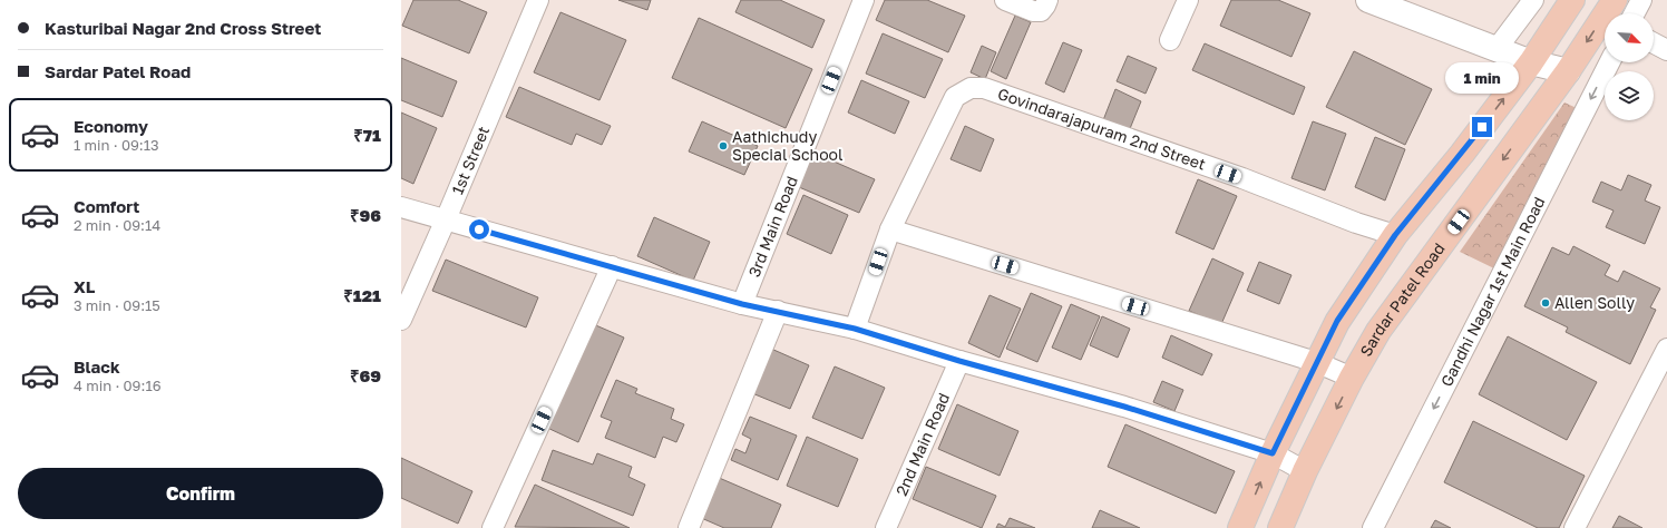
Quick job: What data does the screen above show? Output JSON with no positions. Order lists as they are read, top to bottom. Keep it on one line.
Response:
{"streets":{"main road":["Sardar Patel Road"],"street":["Govindarajapuram 2nd Street","1st Street","3rd Main Road","Gandhi Nagar 1st Main Road","2nd Main Road"]},"one_way":["Gandhi Nagar 1st Main Road"],"places":["Aathichudy Special School","Allen Solly"],"north":"bottom right","page":{"banner":["Kasturibai Nagar 2nd Cross Street","Sardar Patel Road"],"bubble":"1 min","list":[{"name":"Economy","note":"1 min · 09:13","value":"₹71"},{"name":"Comfort","note":"2 min · 09:14","value":"₹96"},{"name":"XL","note":"3 min · 09:15","value":"₹121"},{"name":"Black","note":"4 min · 09:16","value":"₹69"}],"buttons":"Confirm"}}
